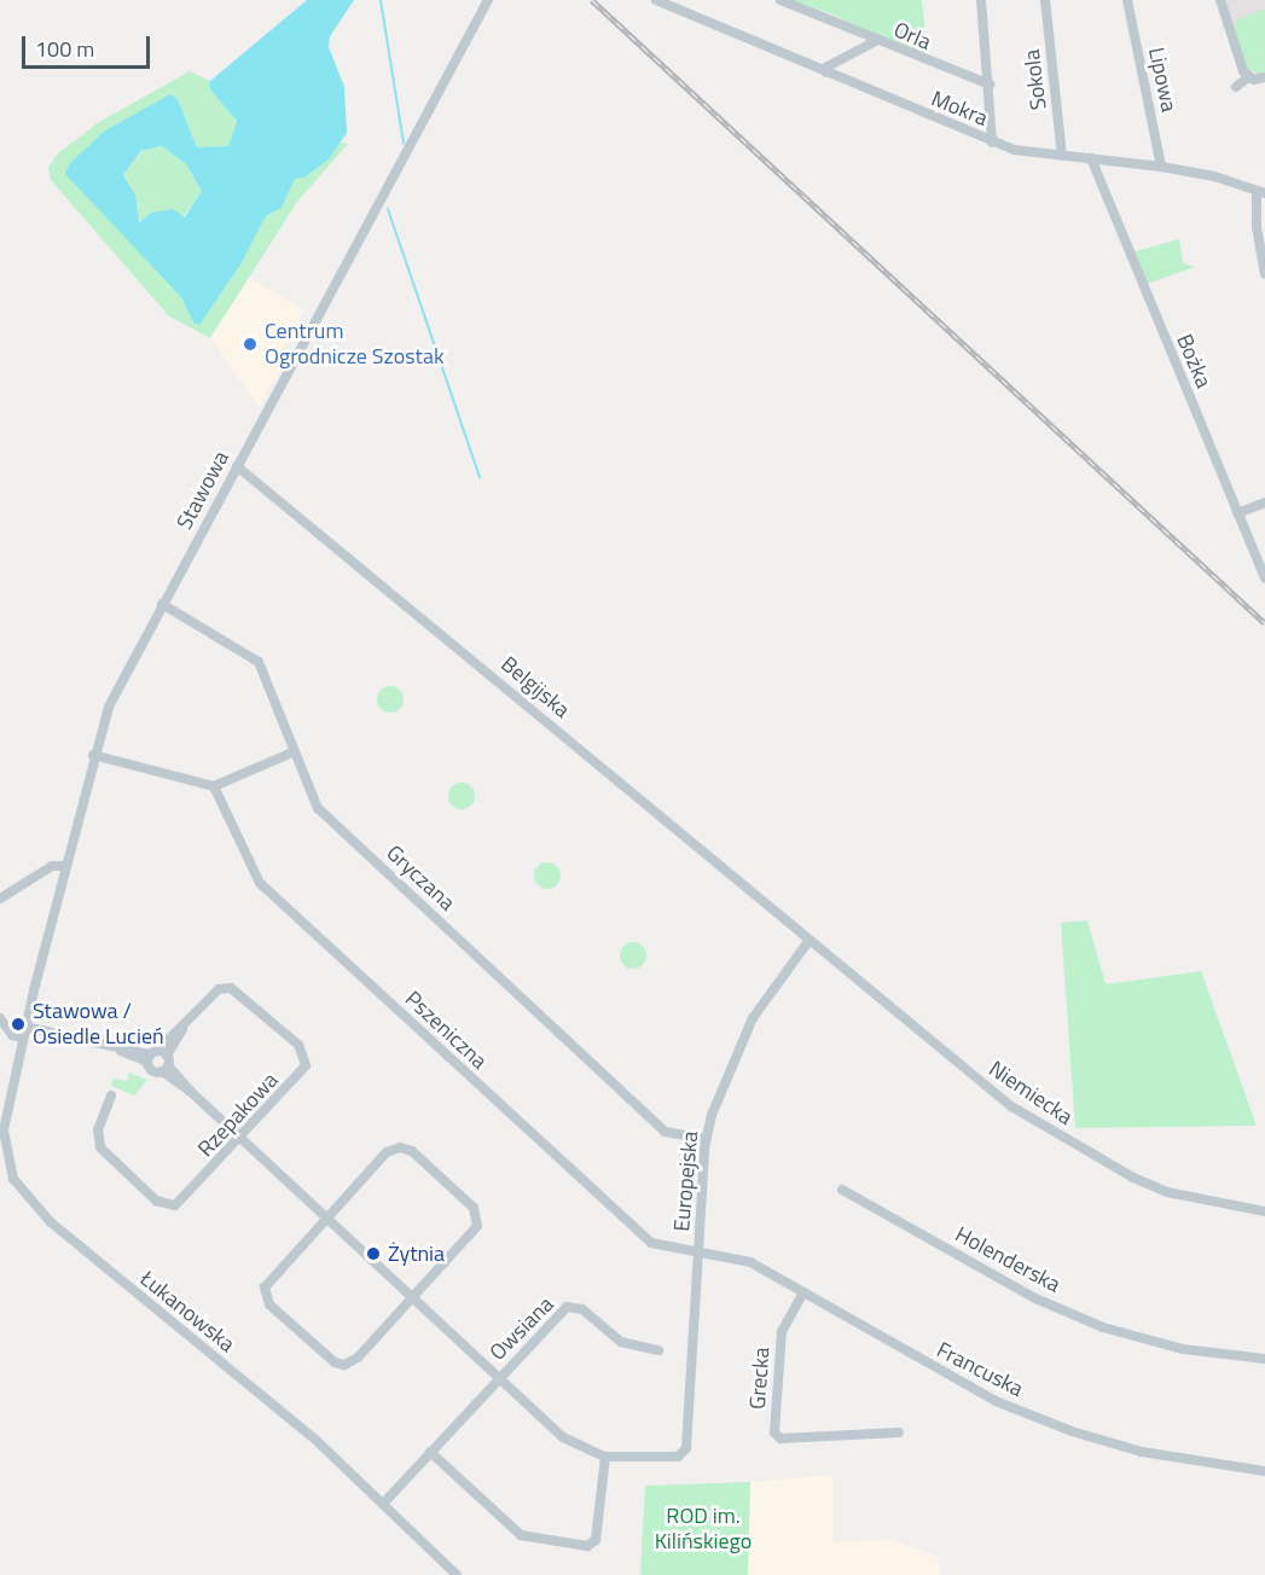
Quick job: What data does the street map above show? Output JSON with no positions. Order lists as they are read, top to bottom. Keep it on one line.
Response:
{"streets":{"street":["Orla","Sokola","Lipowa","Mokra","Bożka","Stawowa","Belgijska","Gryczana","Pszeniczna","Niemiecka","Rzepakowa","Europejska","Holenderska","Łukanowska","Owsiana","Francuska","Grecka"]},"crossings":[["Sokola","Mokra"],["Lipowa","Mokra"],["Mokra","Bożka"],["Stawowa","Belgijska"],["Stawowa","Gryczana"],["Stawowa","Łukanowska"],["Belgijska","Niemiecka"],["Belgijska","Europejska"],["Gryczana","Europejska"],["Pszeniczna","Europejska"],["Pszeniczna","Francuska"],["Niemiecka","Europejska"],["Europejska","Francuska"],["Łukanowska","Owsiana"],["Francuska","Grecka"]],"parks":["ROD im. Kilińskiego"],"places":["Centrum Ogrodnicze Szostak","Stawowa / Osiedle Lucień","Żytnia"],"scale_bar":"100 m"}
